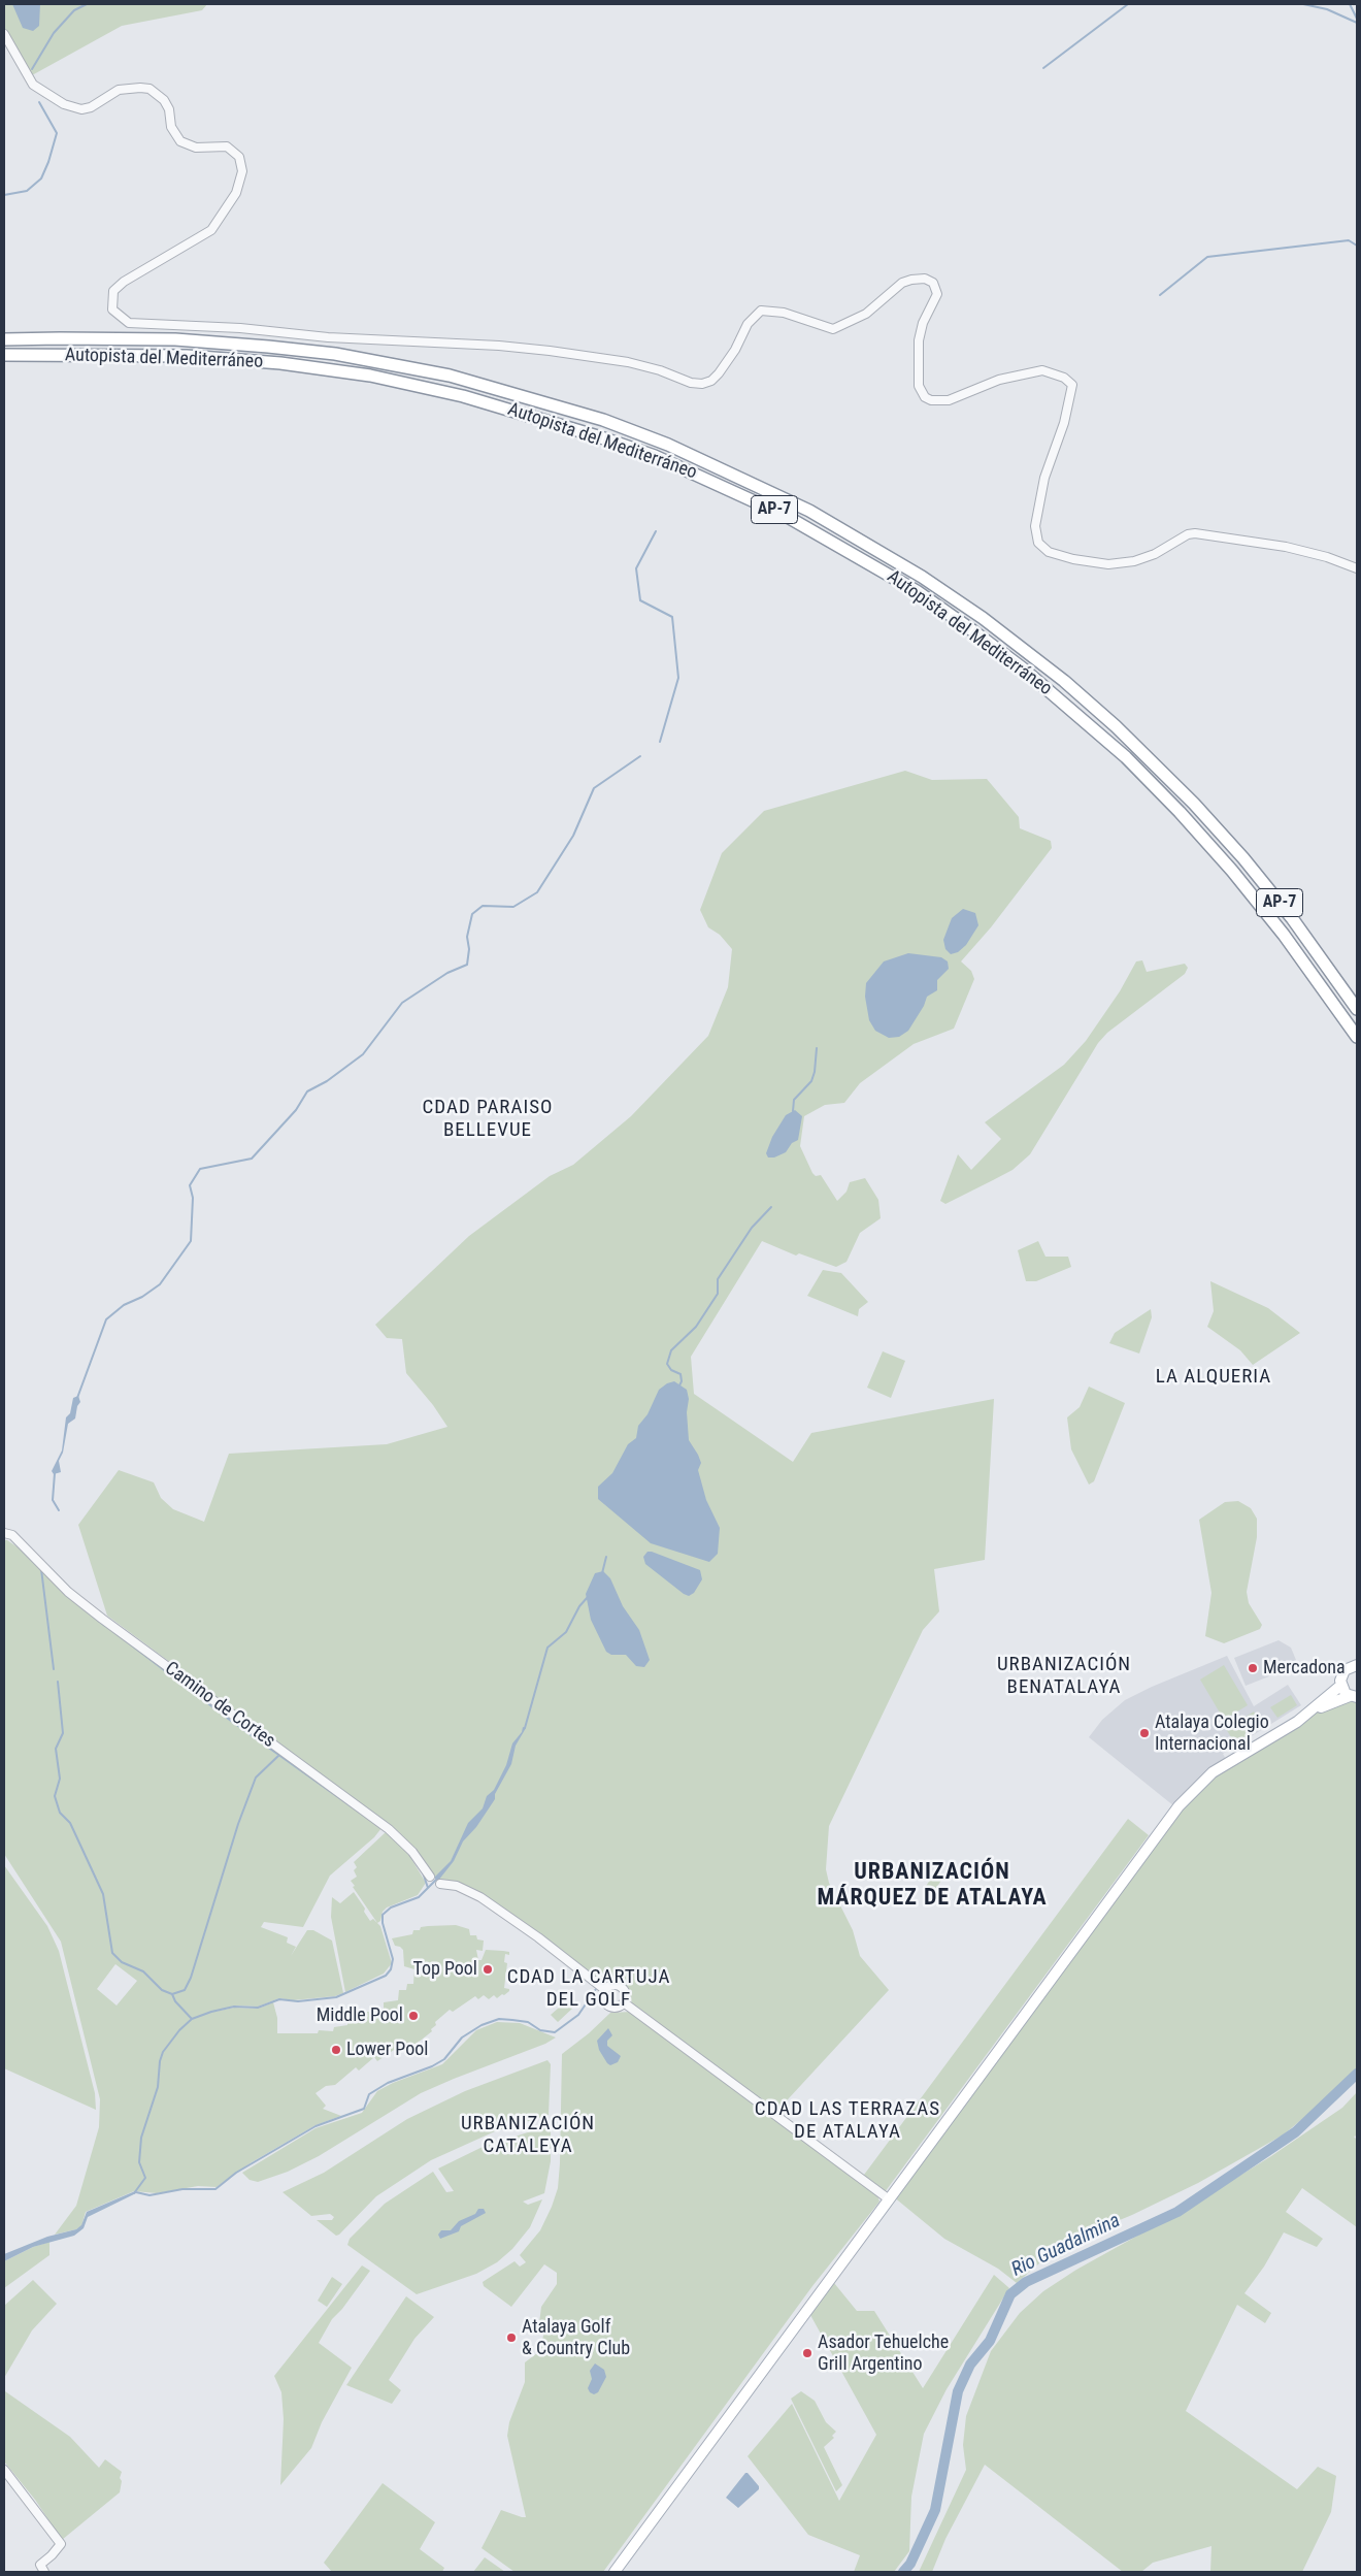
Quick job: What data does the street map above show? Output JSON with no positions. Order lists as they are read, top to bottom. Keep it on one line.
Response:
{"streets":{"highway":["Autopista del Mediterráneo","AP-7"],"street":["Camino de Cortes"]},"districts":["CDAD PARAISO BELLEVUE","LA ALQUERIA","URBANIZACIÓN BENATALAYA","URBANIZACIÓN MÁRQUEZ DE ATALAYA","CDAD LA CARTUJA DEL GOLF","CDAD LAS TERRAZAS DE ATALAYA","URBANIZACIÓN CATALEYA"],"water":["Rio Guadalmina"],"places":["Mercadona","Atalaya Colegio Internacional","Top Pool","Middle Pool","Lower Pool","Atalaya Golf & Country Club","Asador Tehuelche Grill Argentino"]}
